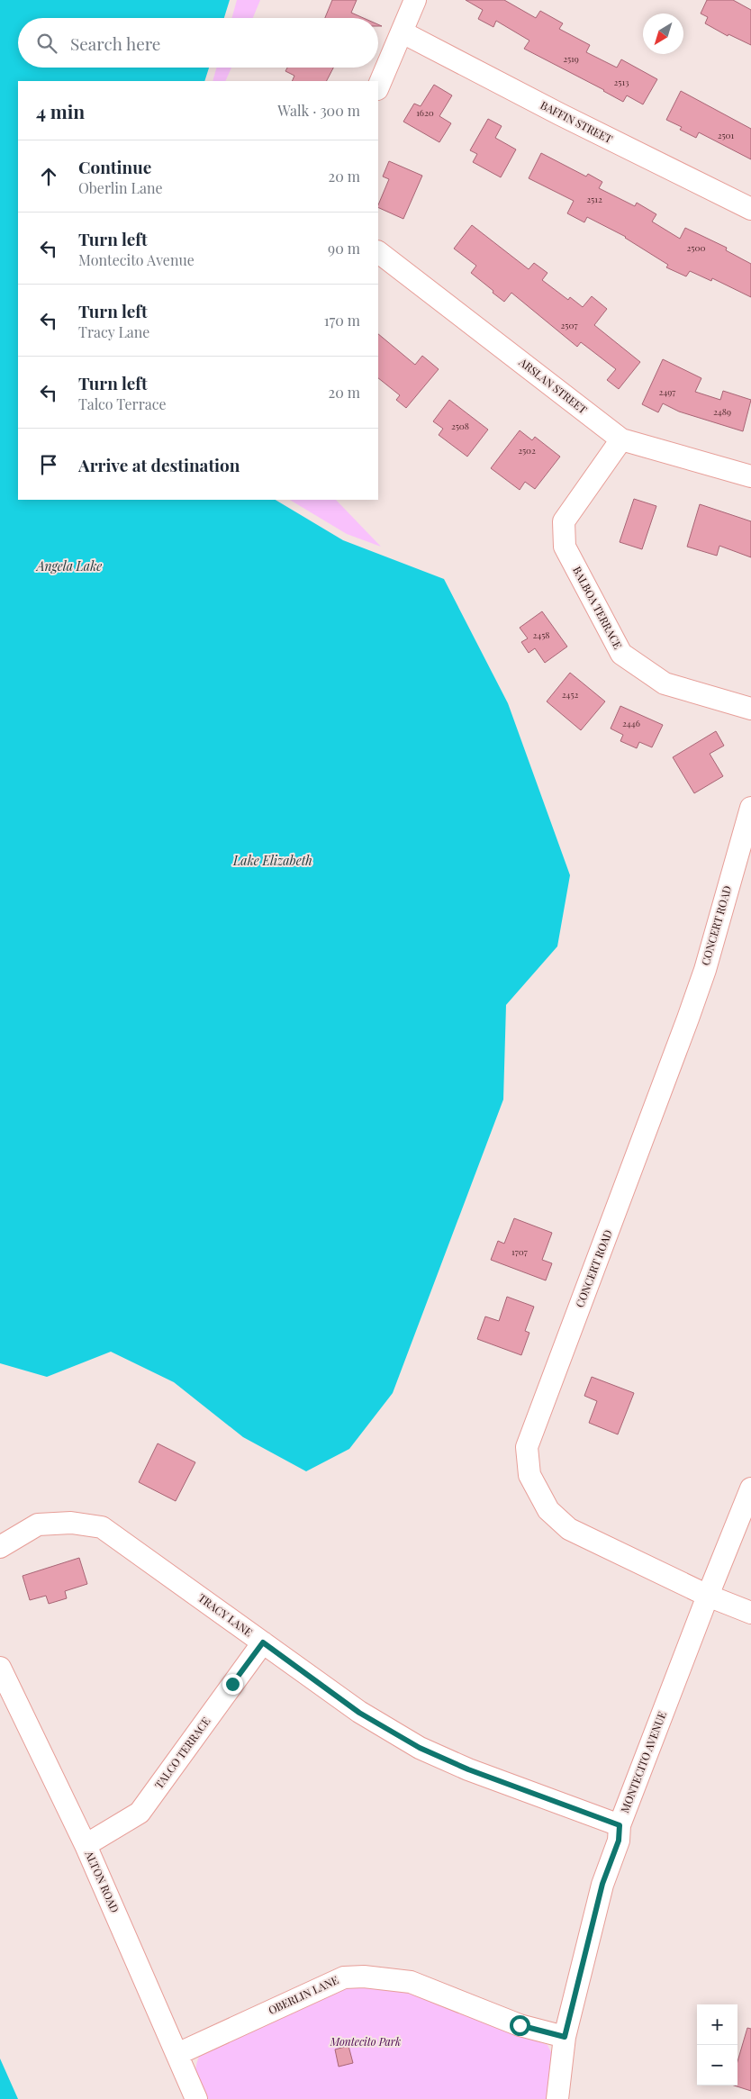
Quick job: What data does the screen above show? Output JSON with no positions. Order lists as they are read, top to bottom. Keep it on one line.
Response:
{"streets":{"street":["BAFFIN STREET","ARSLAN STREET","BALBOA TERRACE","CONCERT ROAD","TRACY LANE","TALCO TERRACE","MONTECITO AVENUE","ALTON ROAD","OBERLIN LANE"]},"crossings":[["ARSLAN STREET","BALBOA TERRACE"],["CONCERT ROAD","MONTECITO AVENUE"],["TRACY LANE","TALCO TERRACE"],["TRACY LANE","MONTECITO AVENUE"],["TALCO TERRACE","ALTON ROAD"],["MONTECITO AVENUE","OBERLIN LANE"],["ALTON ROAD","OBERLIN LANE"]],"water":["Angela Lake","Lake Elizabeth"],"parks":["Montecito Park"],"house_numbers":["2519","2513","1620","2501","2512","2500","2507","2497","2489","2508","2502","2458","2452","2446","1707"],"north":"bottom left","page":{"search":"Search here","heading":["4 min","Walk · 300 m"],"list":[["Continue","Oberlin Lane","20 m"],["Turn left","Montecito Avenue","90 m"],["Turn left","Tracy Lane","170 m"],["Turn left","Talco Terrace","20 m"],"Arrive at destination"],"map_buttons":["+","−"]}}
